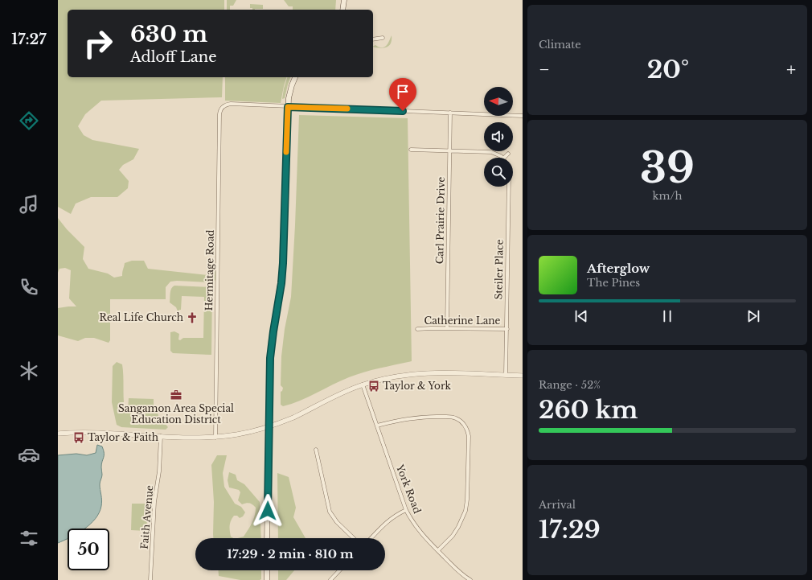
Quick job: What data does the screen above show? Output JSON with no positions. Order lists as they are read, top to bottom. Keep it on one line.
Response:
{"streets":{"street":["Carl Prairie Drive","Steiler Place","Hermitage Road","Catherine Lane","York Road","Faith Avenue"]},"crossings":[["Carl Prairie Drive","Catherine Lane"],["Steiler Place","Catherine Lane"]],"places":{"church":["Real Life Church"],"bus stop":["Taylor & York","Taylor & Faith"],"office":["Sangamon Area Special Education District"]},"north":"left","page":{"tabs":"17:27","tile":["Climate",["39","km/h"],["Range · 52%","260 km"],["Arrival","17:29"]],"turn":["630 m","Adloff Lane"],"heat":["−","20°","+"],"song":["Afterglow","The Pines"],"limit":"50","trip":"17:29 · 2 min · 810 m"}}
